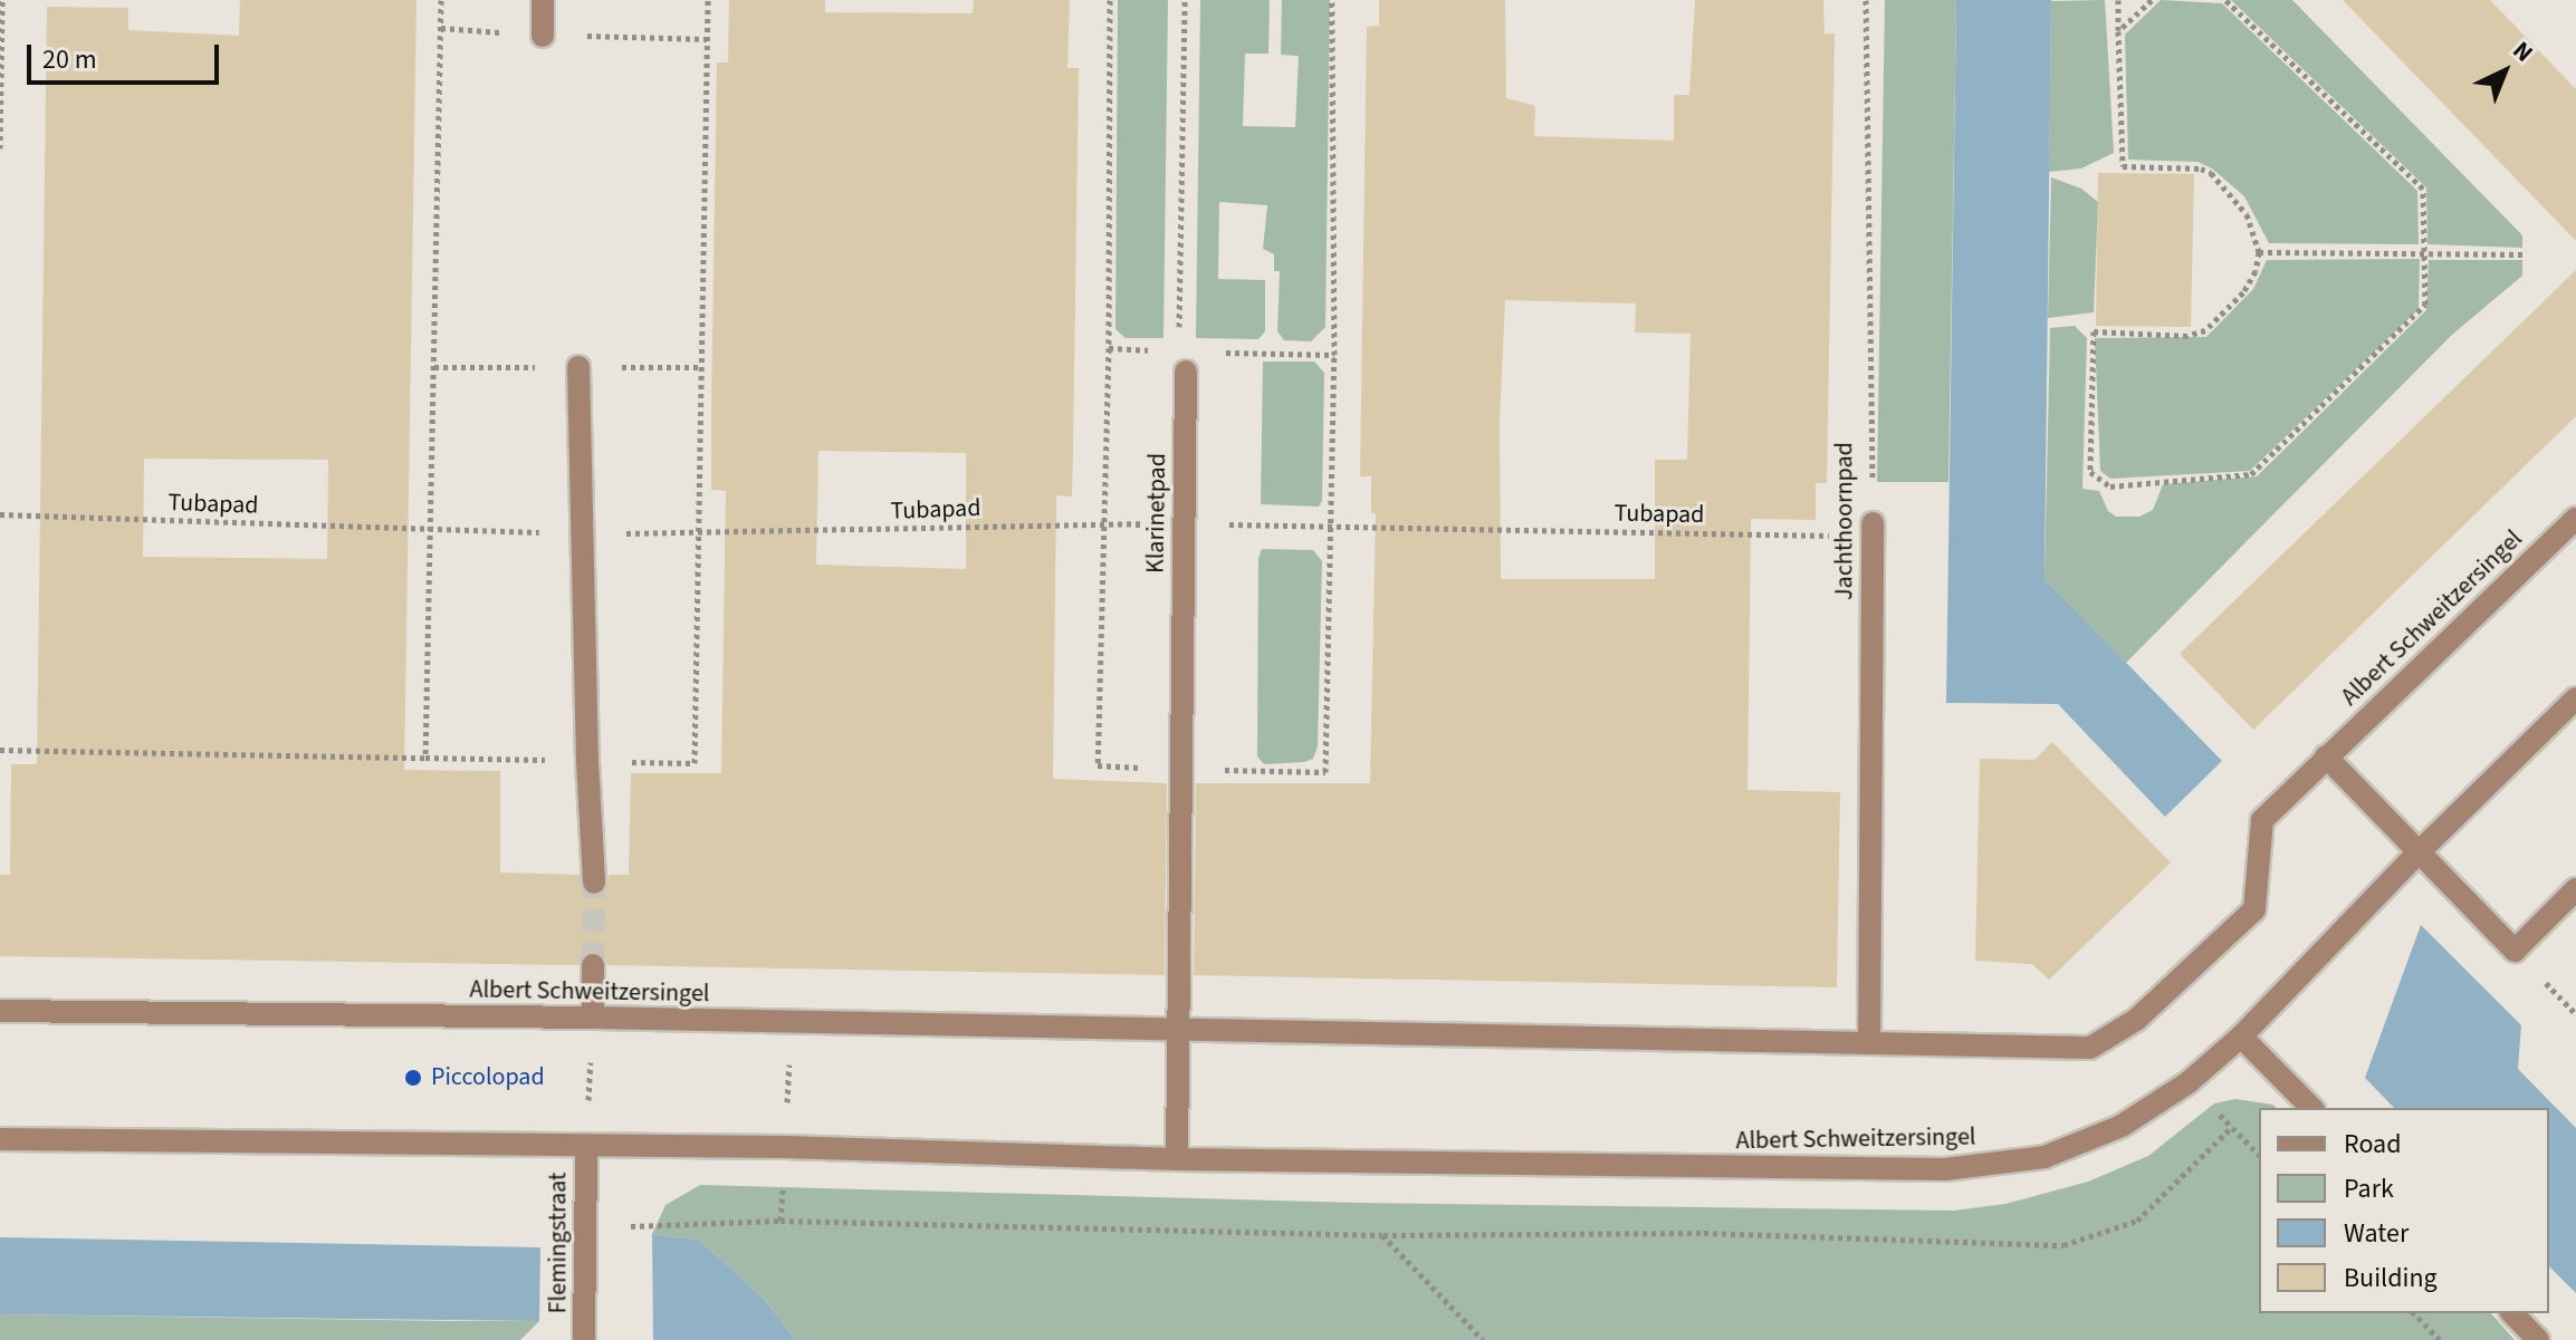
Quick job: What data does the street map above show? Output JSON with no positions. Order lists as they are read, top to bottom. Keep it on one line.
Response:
{"streets":{"street":["Klarinetpad","Jachthoornpad","Albert Schweitzersingel","Flemingstraat"],"path":["Tubapad"]},"crossings":[["Tubapad","Klarinetpad"],["Tubapad","Jachthoornpad"],["Klarinetpad","Albert Schweitzersingel"],["Jachthoornpad","Albert Schweitzersingel"],["Albert Schweitzersingel","Flemingstraat"]],"places":["Piccolopad"],"legend":["Road","Park","Water","Building"],"scale_bar":"20 m","north":"top right"}
